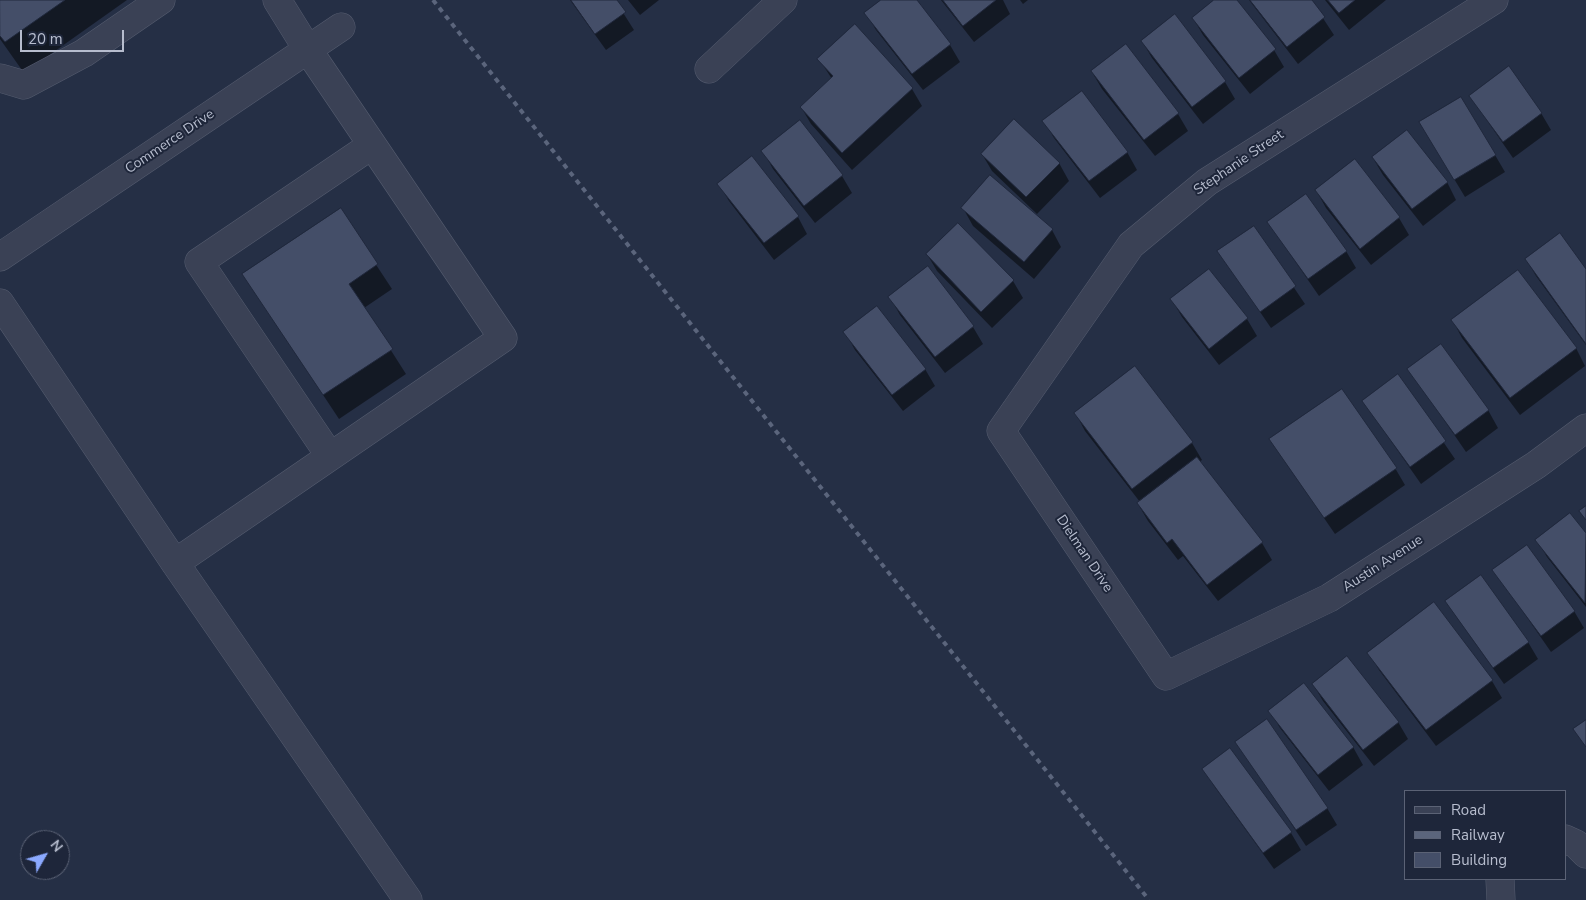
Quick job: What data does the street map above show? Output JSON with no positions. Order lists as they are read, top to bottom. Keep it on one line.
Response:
{"streets":{"street":["Commerce Drive","Stephanie Street","Dielman Drive","Austin Avenue"]},"crossings":[["Stephanie Street","Dielman Drive"],["Dielman Drive","Austin Avenue"]],"legend":["Road","Railway","Building"],"scale_bar":"20 m","north":"top right"}
